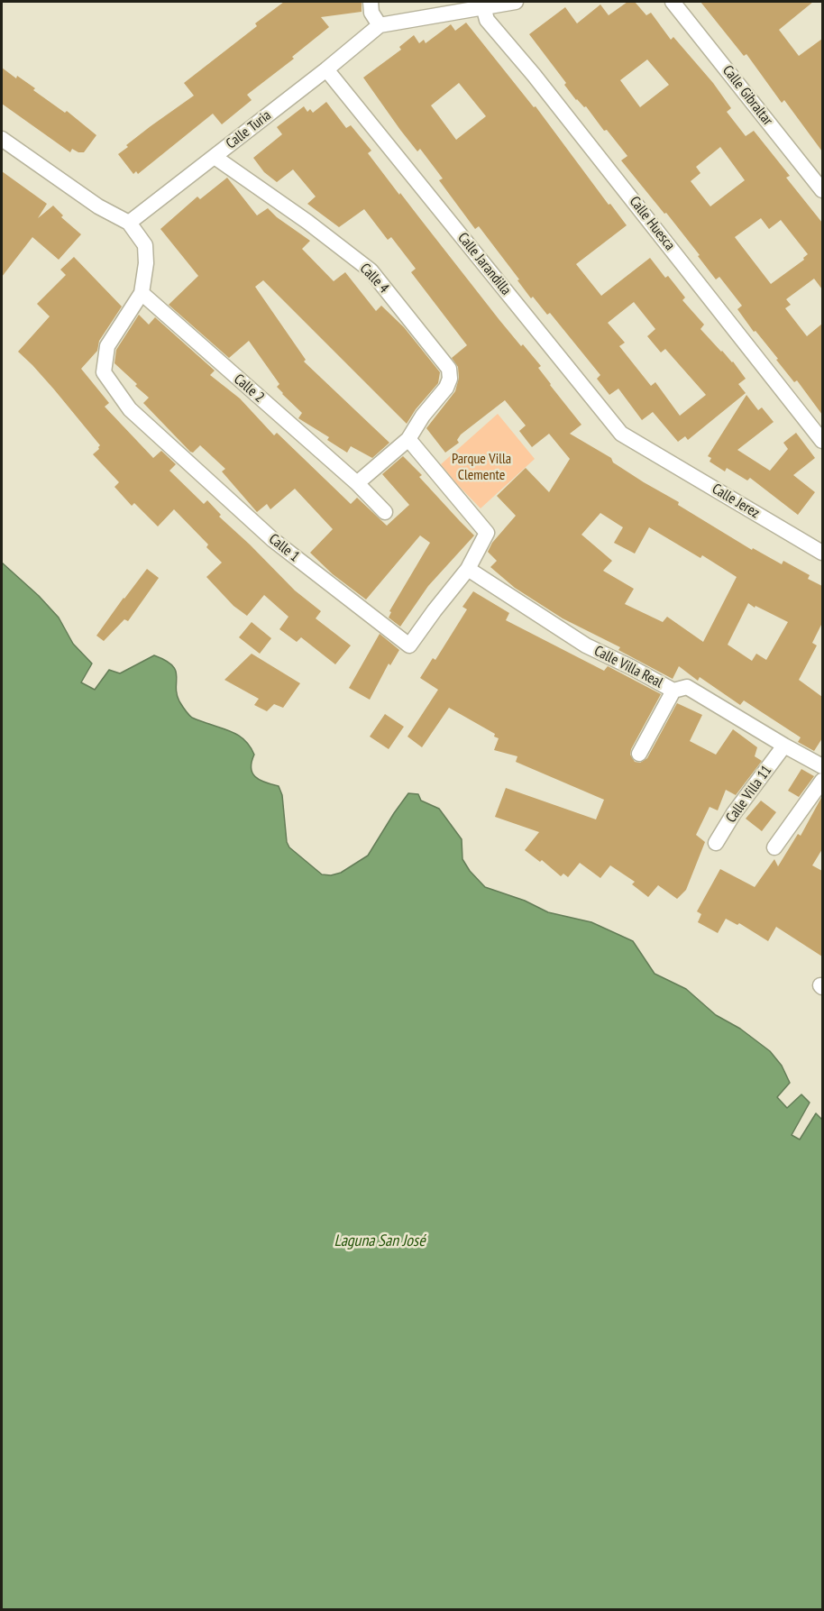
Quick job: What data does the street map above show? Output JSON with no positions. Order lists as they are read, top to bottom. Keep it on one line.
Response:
{"streets":{"street":["Calle Gibraltar","Calle Turia","Calle Huesca","Calle Jarandilla","Calle 4","Calle 2","Calle Jerez","Calle 1","Calle Villa Real","Calle Villa 11"]},"crossings":[["Calle Turia","Calle Huesca"],["Calle Turia","Calle Jarandilla"],["Calle Turia","Calle 4"],["Calle Turia","Calle 1"],["Calle Jarandilla","Calle Jerez"],["Calle 4","Calle 1"],["Calle 2","Calle 1"],["Calle 1","Calle Villa Real"],["Calle Villa Real","Calle Villa 11"]],"water":["Laguna San José"],"parks":["Parque Villa Clemente"]}
